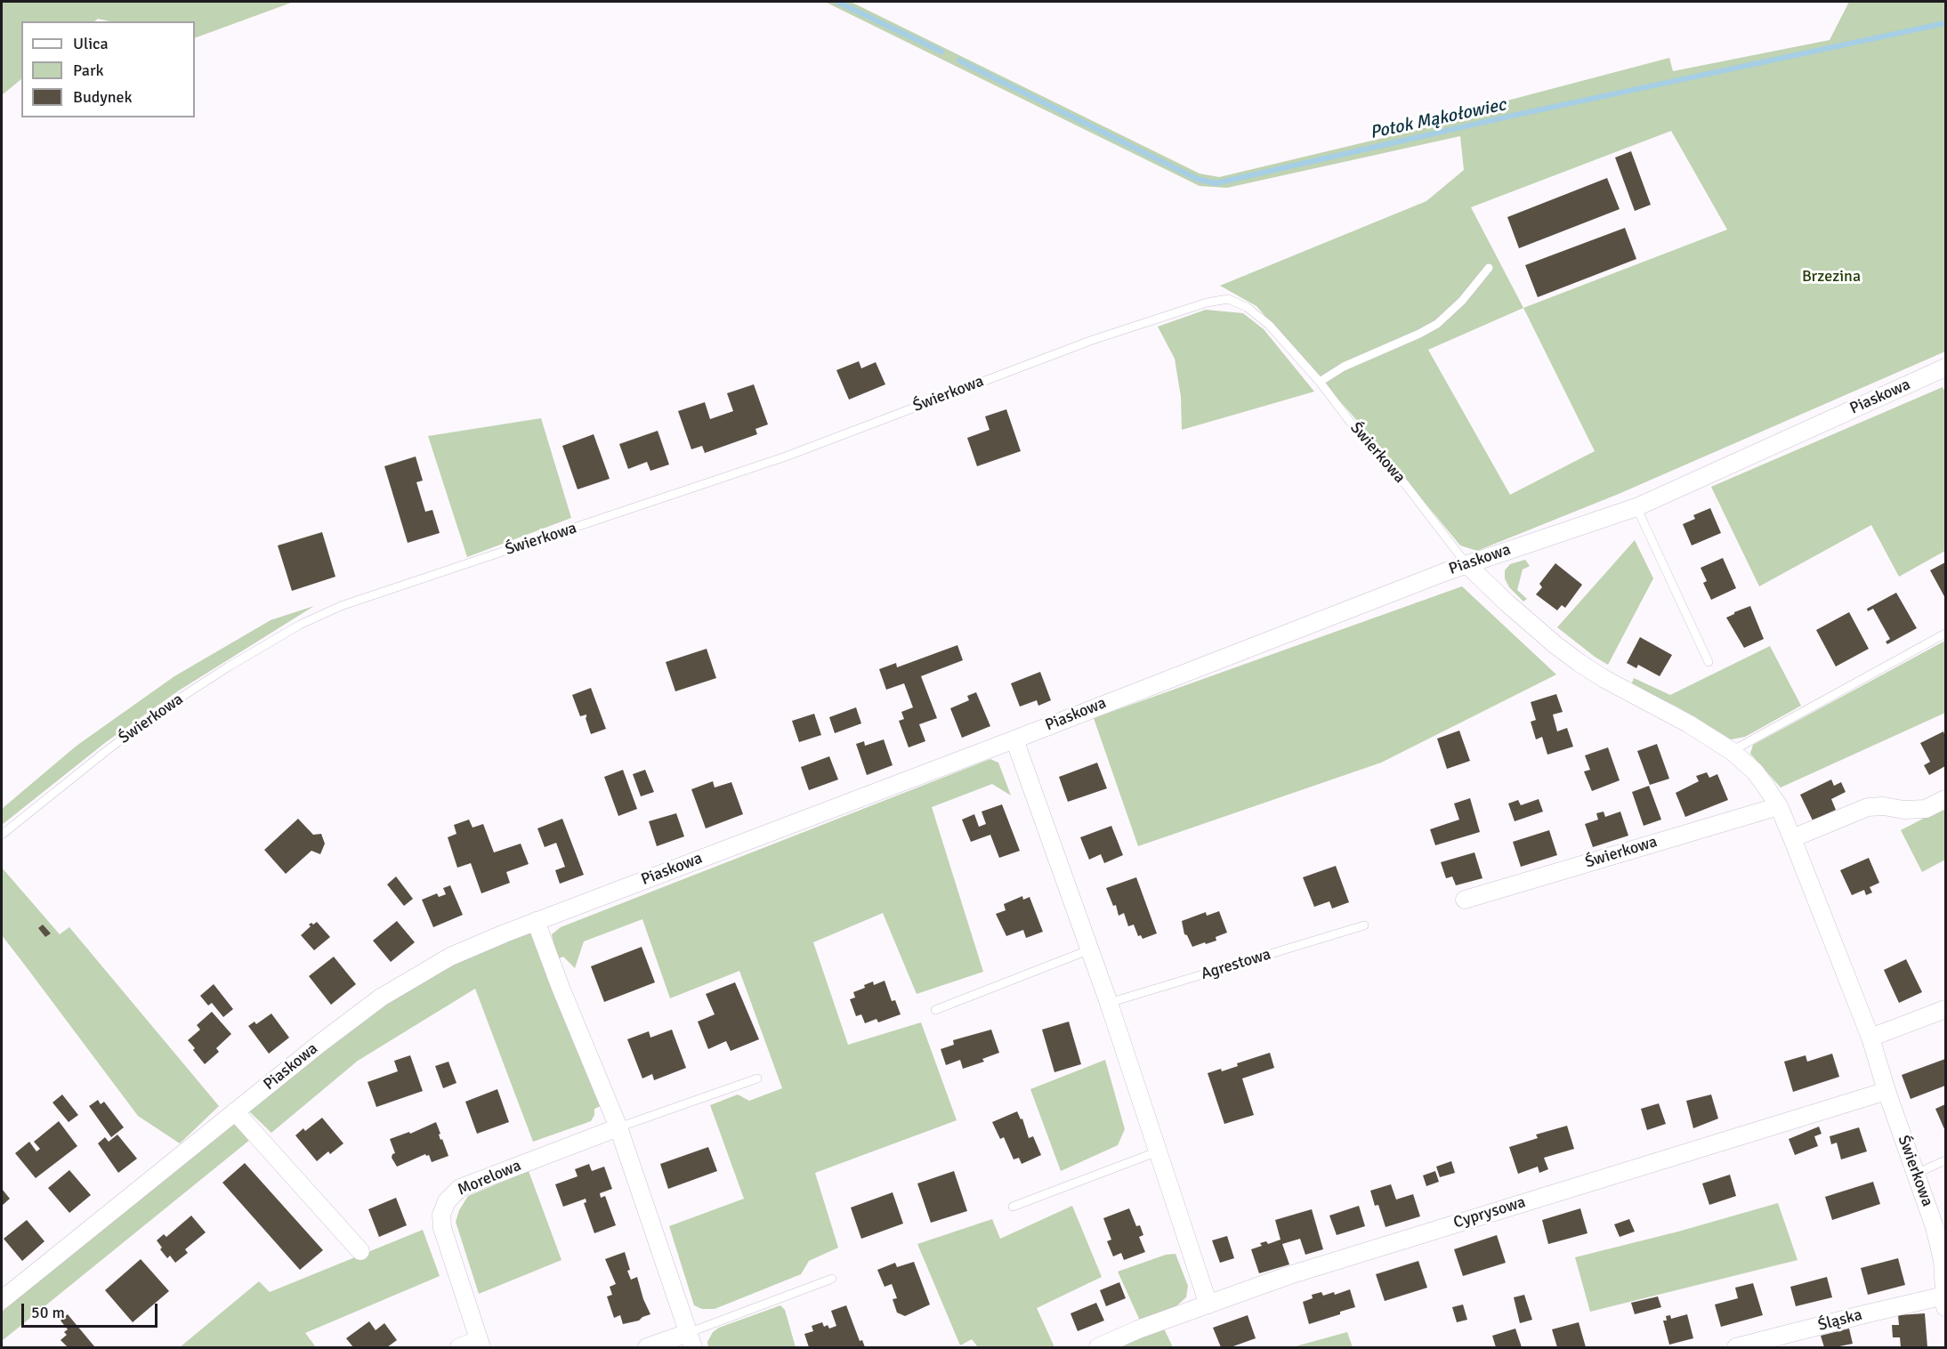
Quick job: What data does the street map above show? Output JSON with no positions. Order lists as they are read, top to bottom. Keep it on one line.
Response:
{"streets":{"street":["Świerkowa","Piaskowa","Morelowa","Cyprysowa","Śląska"],"lane":["Agrestowa"]},"crossings":[["Świerkowa","Piaskowa"],["Świerkowa","Cyprysowa"],["Świerkowa","Śląska"]],"water":["Potok Mąkołowiec"],"parks":["Brzezina"],"legend":["Ulica","Park","Budynek"],"scale_bar":"50 m"}
